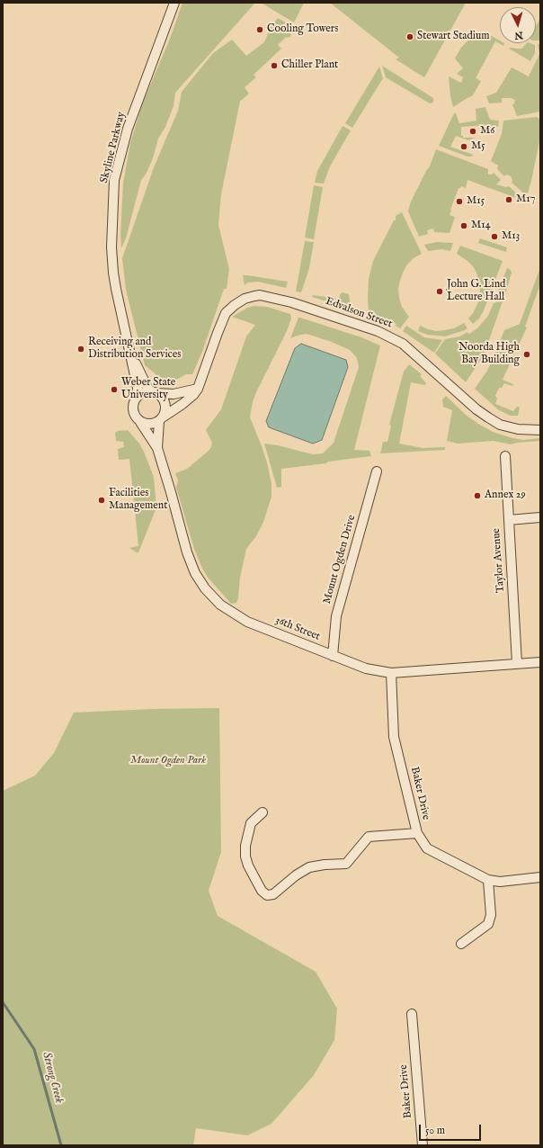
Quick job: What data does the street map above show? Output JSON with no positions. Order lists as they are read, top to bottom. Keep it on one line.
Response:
{"streets":{"street":["Skyline Parkway","Edvalson Street","Mount Ogden Drive","Taylor Avenue","36th Street","Baker Drive"]},"crossings":[["Skyline Parkway","Edvalson Street"],["Skyline Parkway","36th Street"],["Edvalson Street","36th Street"],["Mount Ogden Drive","36th Street"],["Taylor Avenue","36th Street"],["36th Street","Baker Drive"]],"water":["Strong Creek"],"parks":["Mount Ogden Park"],"places":["Cooling Towers","Stewart Stadium","Chiller Plant","M6","M5","M17","M15","M14","M13","John G. Lind Lecture Hall","Receiving and Distribution Services","Noorda High Bay Building","Weber State University","Annex 29","Facilities Management"],"scale_bar":"50 m","north":"bottom"}
